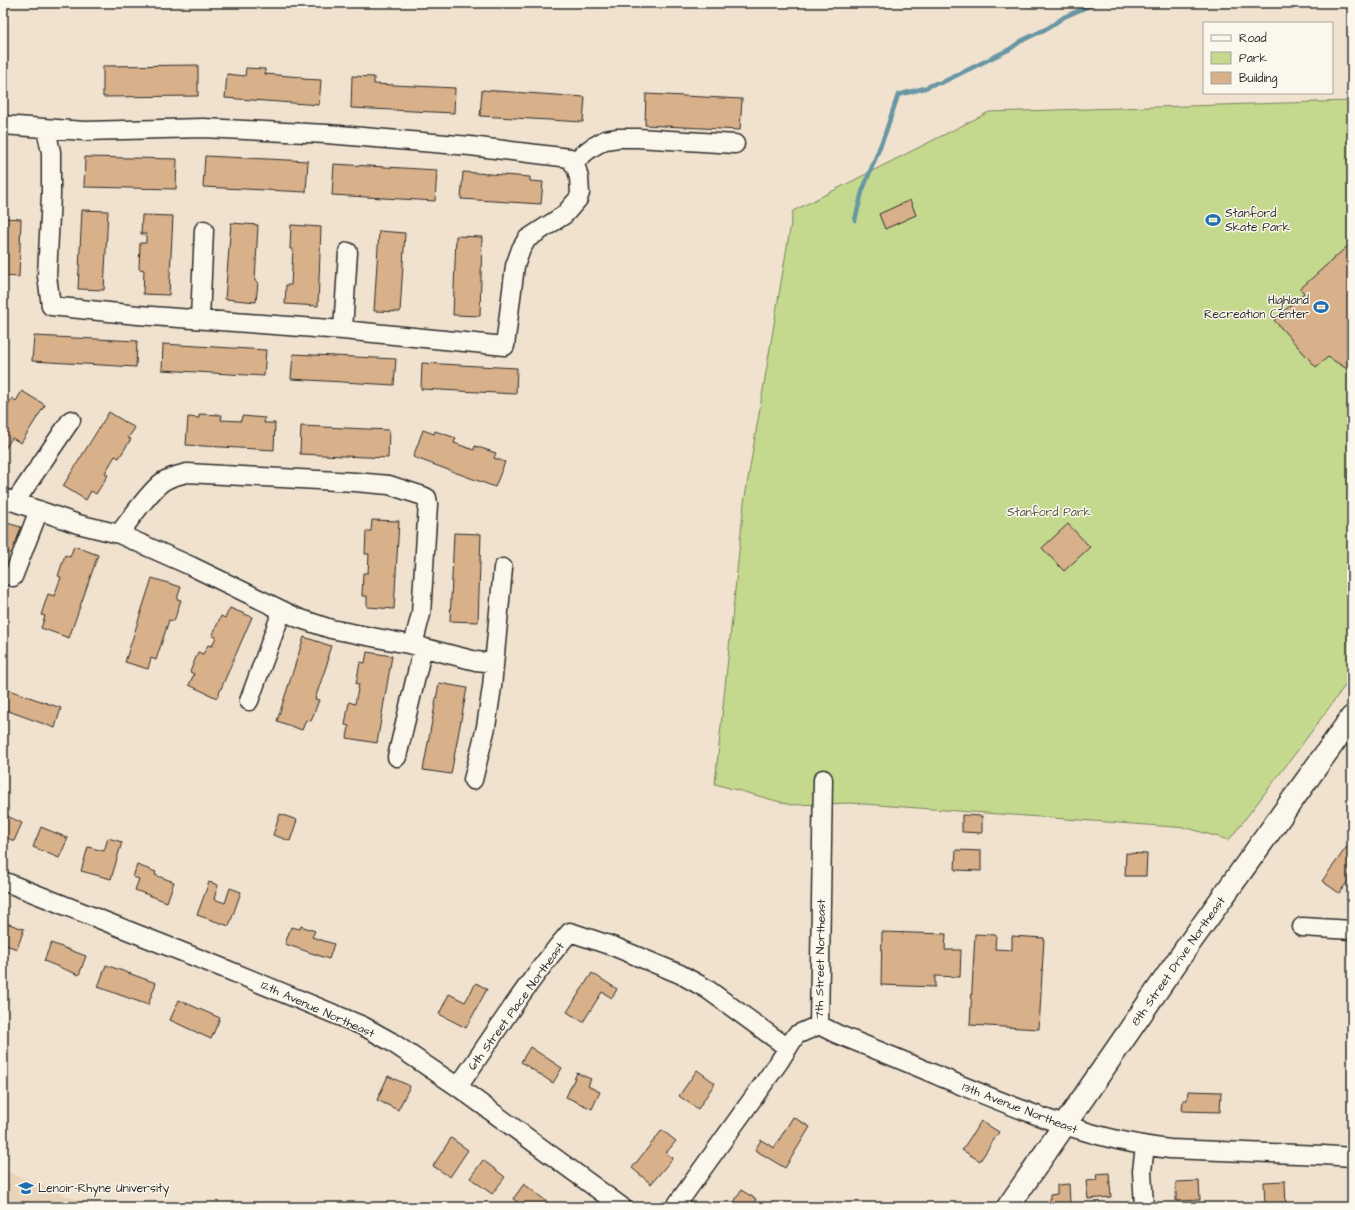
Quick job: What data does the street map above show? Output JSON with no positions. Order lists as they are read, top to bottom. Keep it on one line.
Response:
{"streets":{"main road":["8th Street Drive Northeast"],"street":["7th Street Northeast","6th Street Place Northeast","12th Avenue Northeast","13th Avenue Northeast"]},"crossings":[["7th Street Northeast","6th Street Place Northeast"],["7th Street Northeast","13th Avenue Northeast"],["8th Street Drive Northeast","13th Avenue Northeast"],["6th Street Place Northeast","12th Avenue Northeast"]],"parks":["Stanford Park"],"places":{"sports":["Stanford Skate Park","Highland Recreation Center"],"school or university":["Lenoir-Rhyne University"]},"legend":["Road","Park","Building"]}
